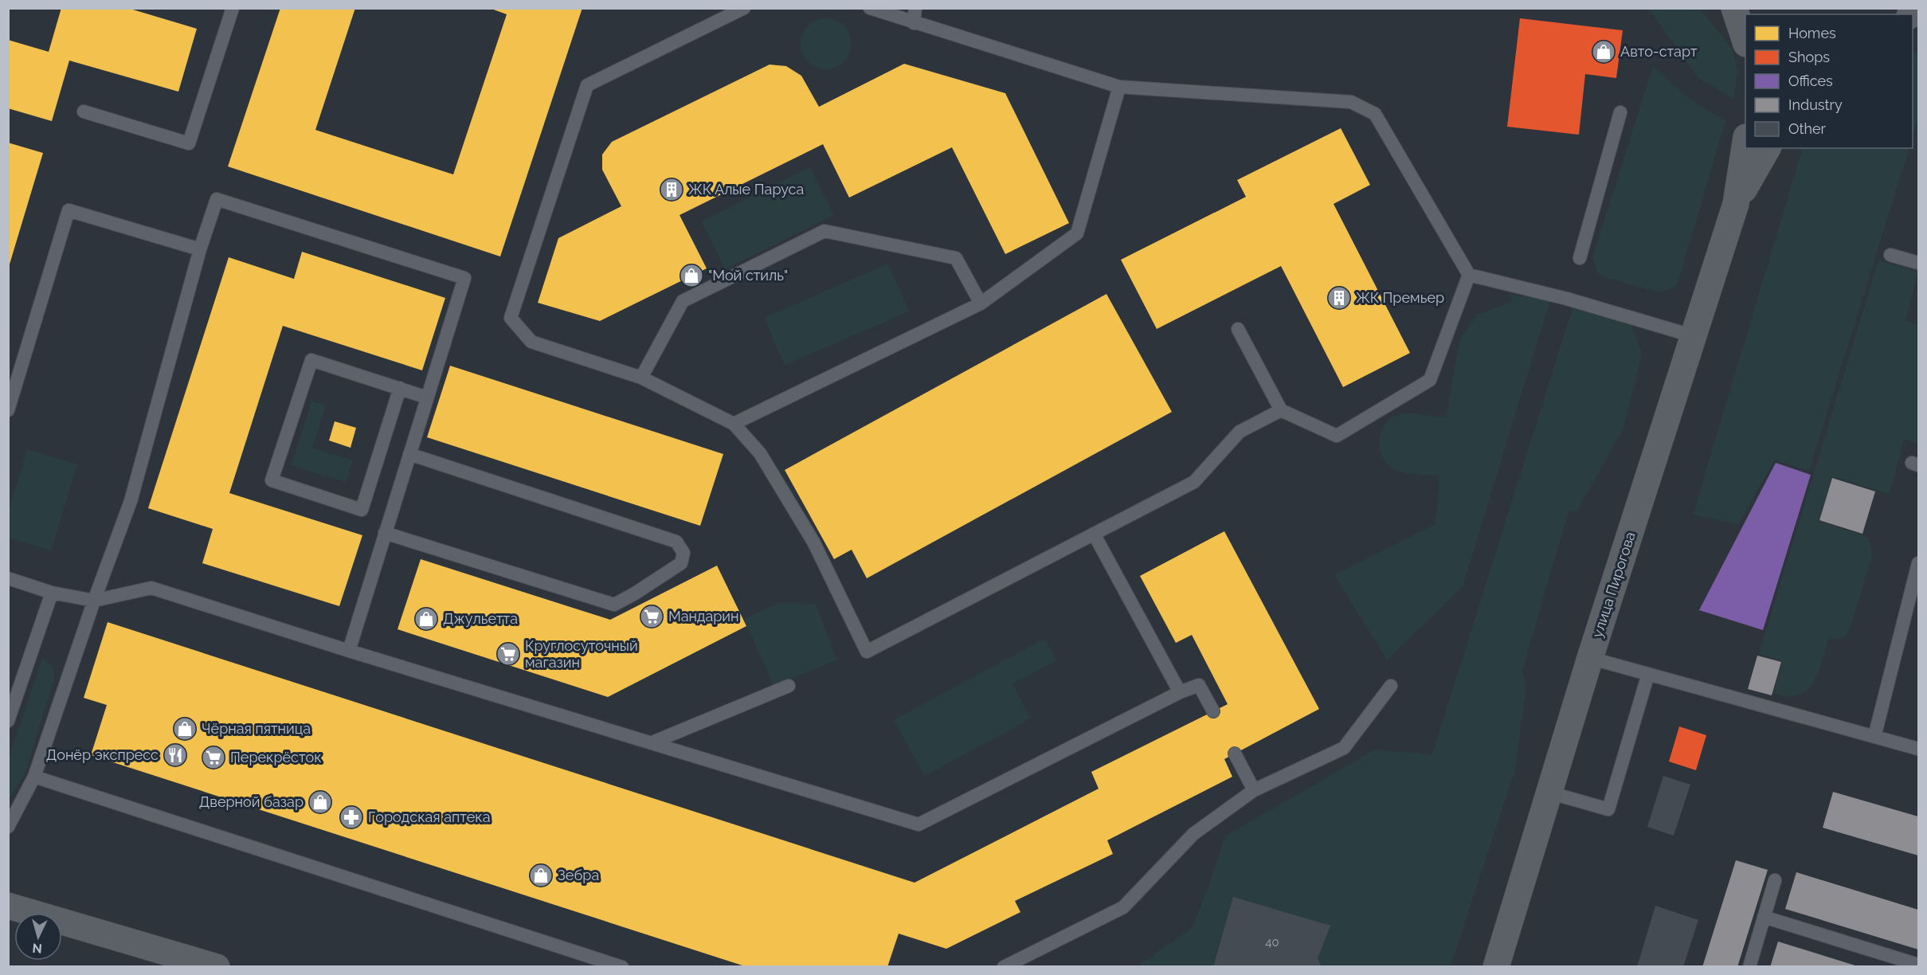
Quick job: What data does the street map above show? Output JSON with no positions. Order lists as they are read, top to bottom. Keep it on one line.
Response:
{"streets":{"main road":["улица Пирогова"]},"places":{"shop":["Авто-старт","\"Мой стиль\"","Джульетта","Чёрная пятница","Дверной базар","Зебра"],"building":["ЖК Алые Паруса","ЖК Премьер"],"supermarket":["Мандарин","Круглосуточный магазин","Перекрёсток"],"restaurant":["Донёр экспресс"],"pharmacy":["Городская аптека"]},"house_numbers":["40"],"legend":["Homes","Shops","Offices","Industry","Other"],"north":"bottom"}
